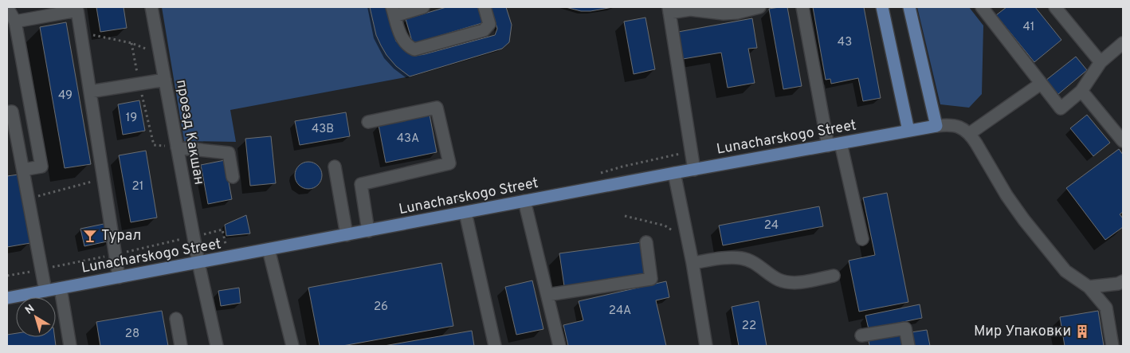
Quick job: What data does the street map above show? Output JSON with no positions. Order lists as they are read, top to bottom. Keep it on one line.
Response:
{"streets":{"main road":["Lunacharskogo Street"],"street":["проезд Какшан"]},"crossings":[["проезд Какшан","Lunacharskogo Street"]],"places":{"bar":["Турал"],"building":["Мир Упаковки"]},"house_numbers":["41","43","49","19","43В","43А","21","24","26","24А","22","28"],"north":"top left"}
